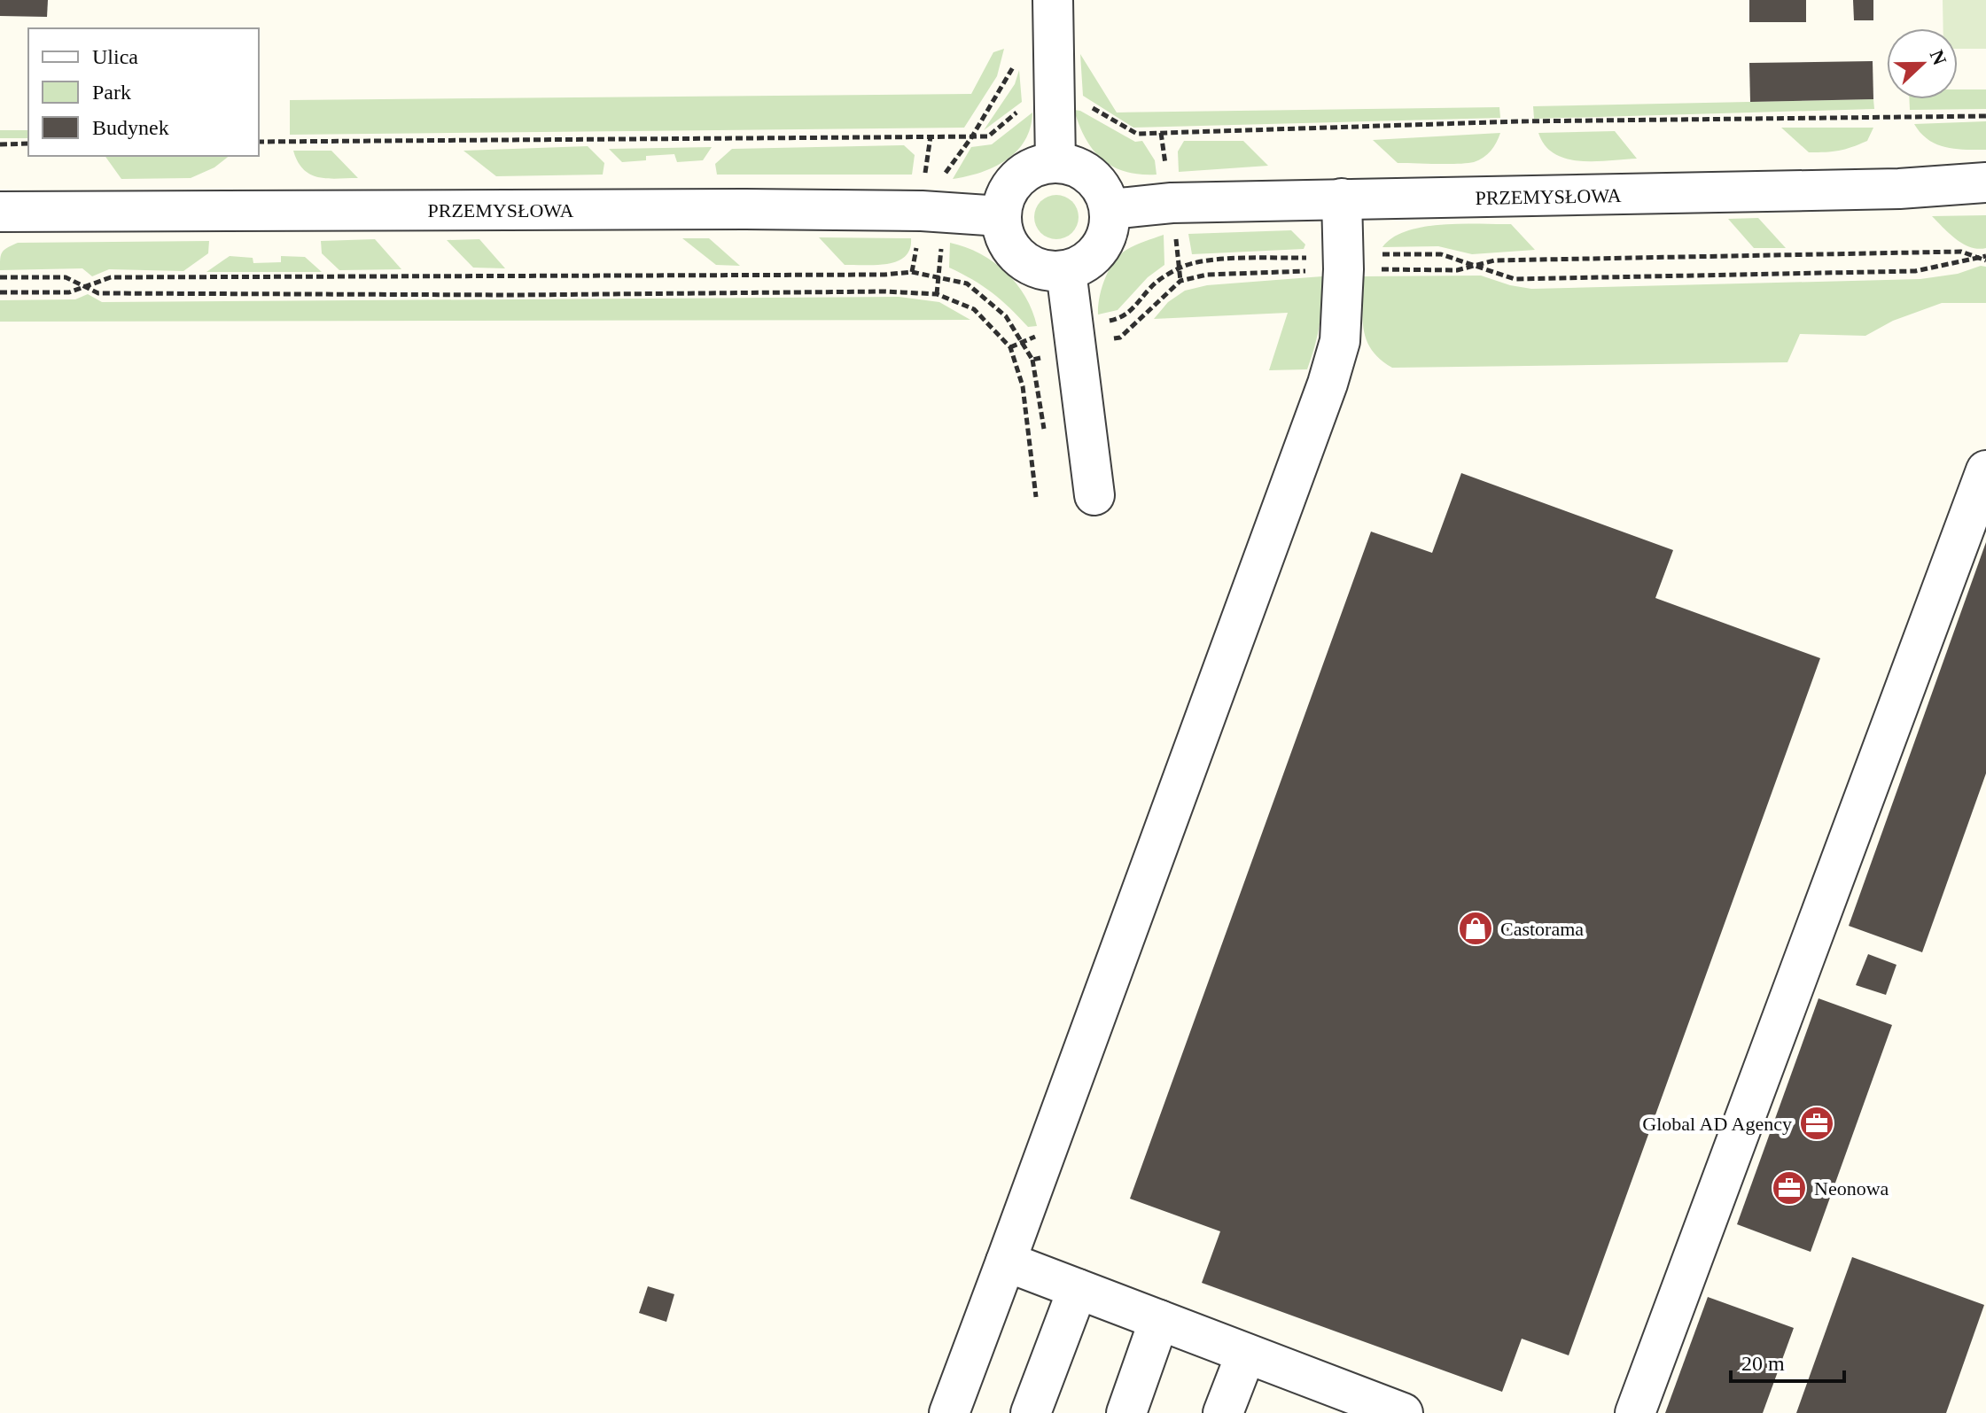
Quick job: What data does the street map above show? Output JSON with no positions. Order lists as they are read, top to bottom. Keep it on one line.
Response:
{"streets":{"street":["PRZEMYSŁOWA"]},"places":{"shop":["Castorama"],"office":["Global AD Agency","Neonowa"]},"legend":["Ulica","Park","Budynek"],"scale_bar":"20 m","north":"right"}
